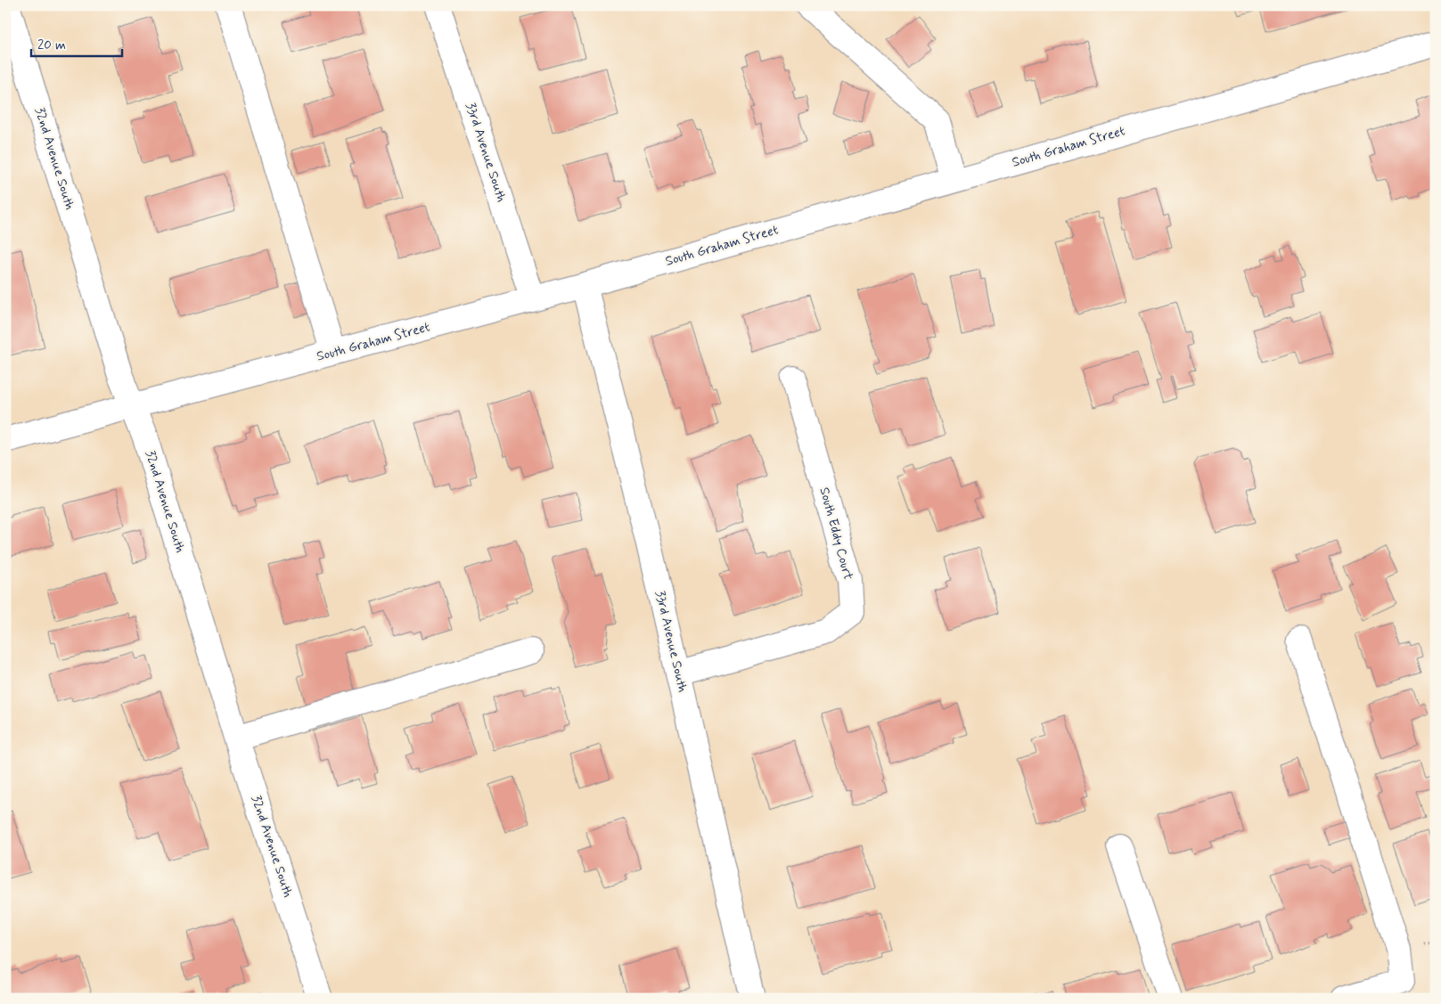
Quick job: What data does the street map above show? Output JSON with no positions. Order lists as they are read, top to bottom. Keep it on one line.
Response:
{"streets":{"street":["South Graham Street","33rd Avenue South","32nd Avenue South","South Eddy Court"]},"crossings":[["South Graham Street","33rd Avenue South"],["South Graham Street","32nd Avenue South"],["33rd Avenue South","South Eddy Court"]],"scale_bar":"20 m"}
